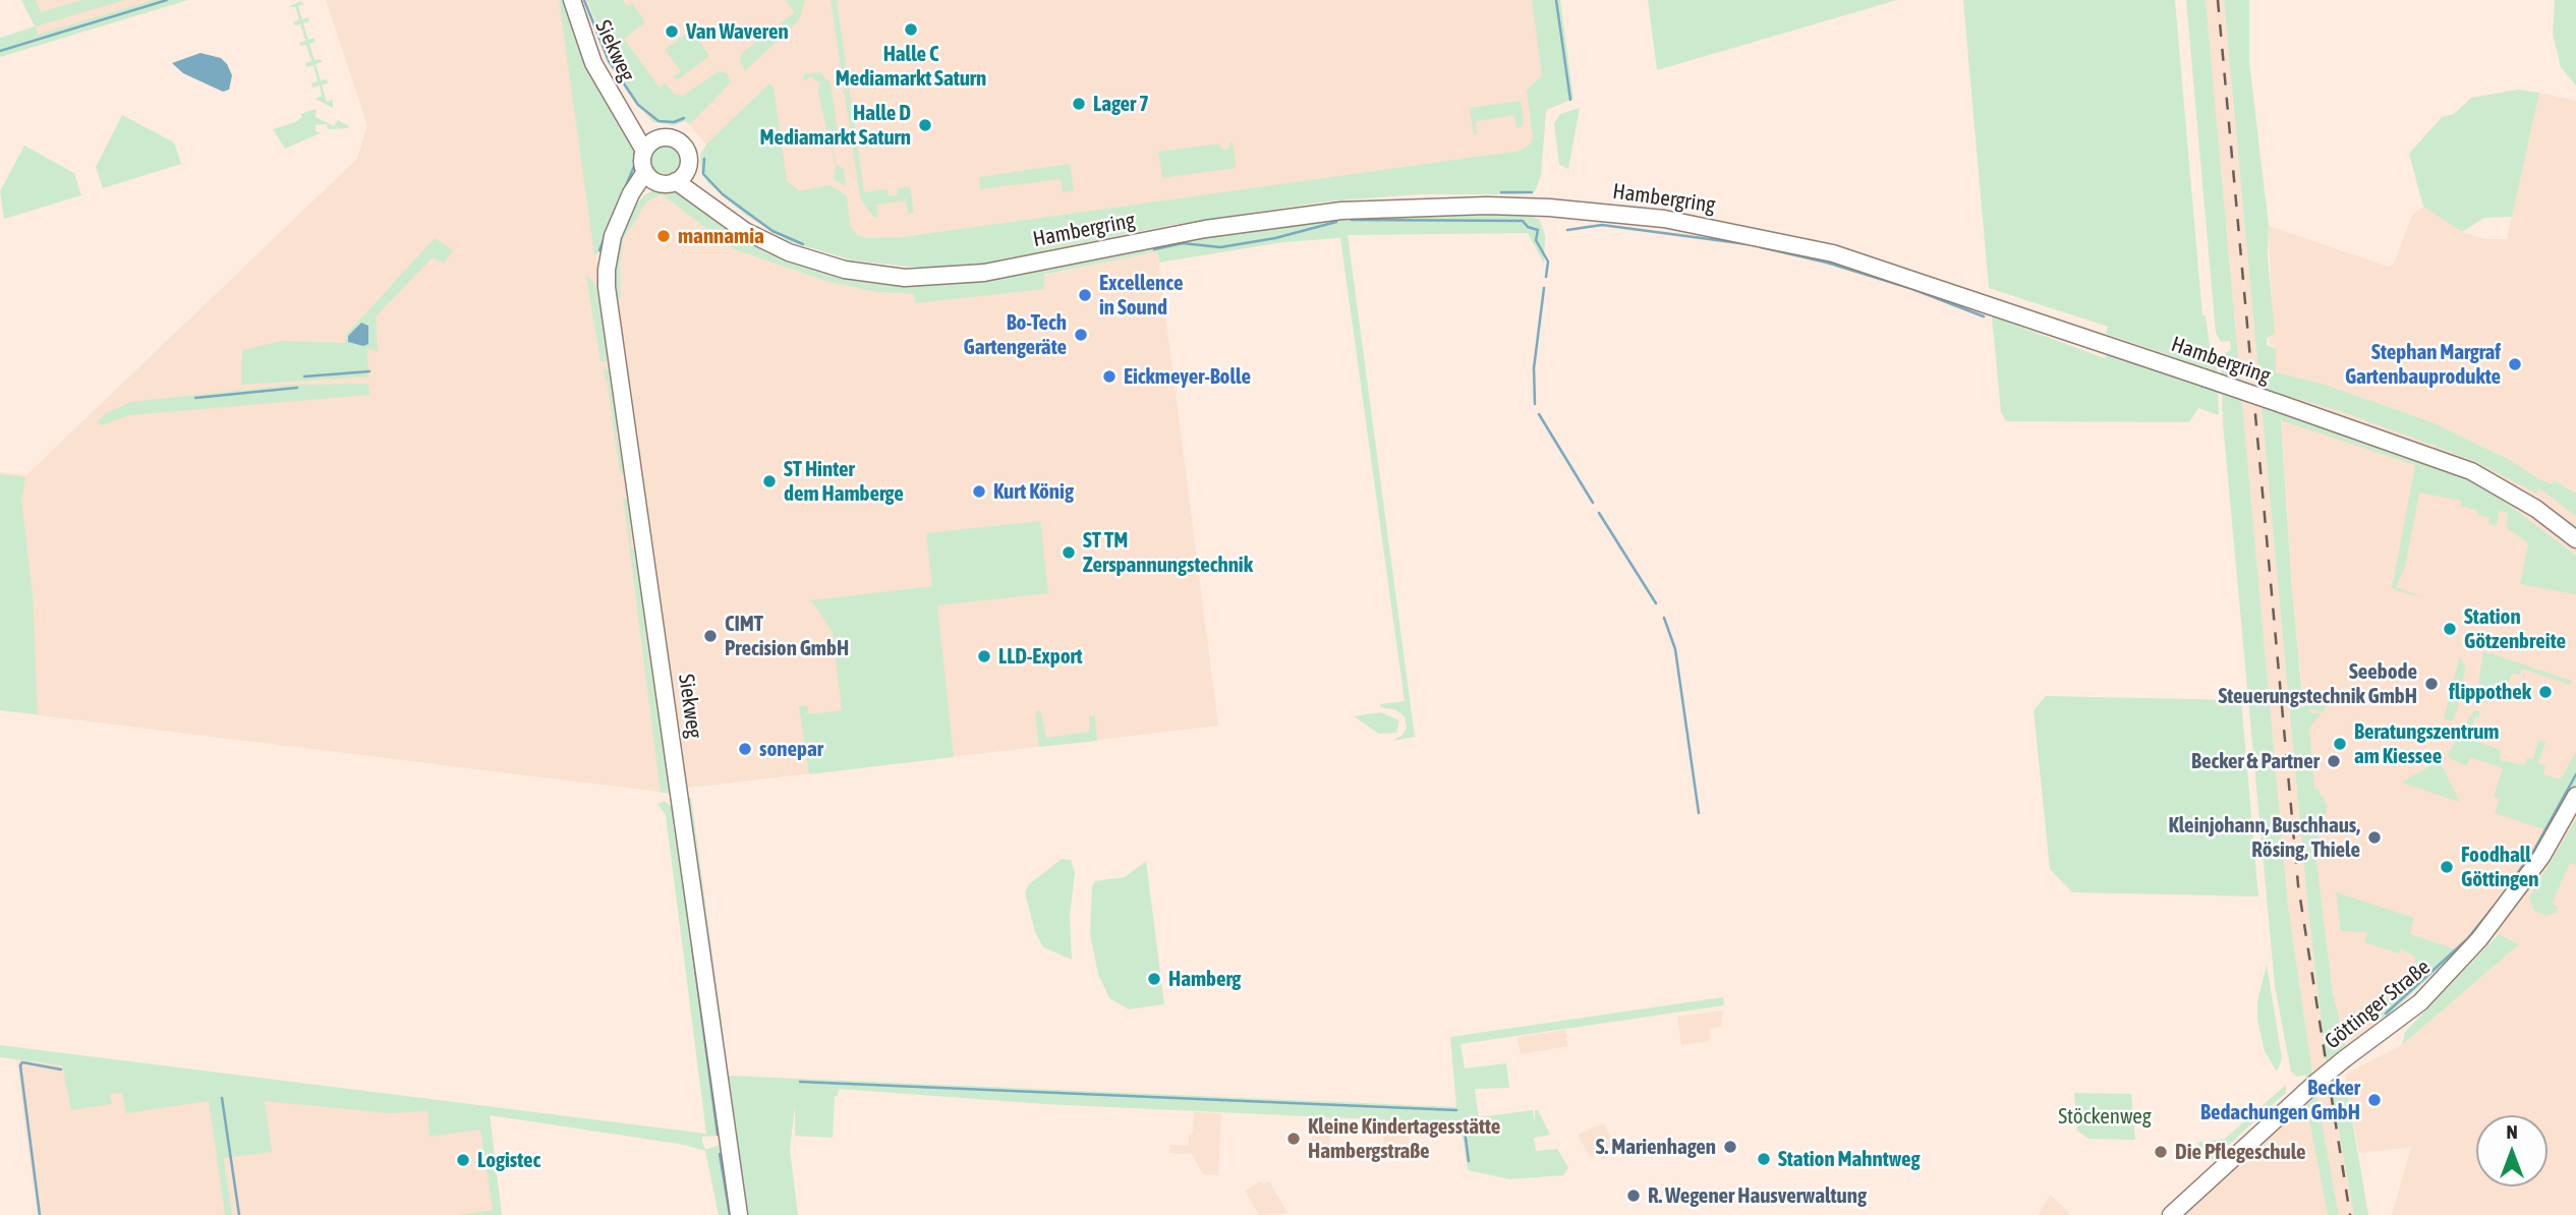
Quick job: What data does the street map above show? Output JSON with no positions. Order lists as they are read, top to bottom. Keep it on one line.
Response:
{"streets":{"main road":["Siekweg","Hambergring","Göttinger Straße"]},"crossings":[["Siekweg","Hambergring"]],"parks":["Stöckenweg"],"places":["Halle C Mediamarkt Saturn","Van Waveren","Lager 7","Halle D Mediamarkt Saturn","mannamia","Excellence in Sound","Bo-Tech Gartengeräte","Stephan Margraf Gartenbauprodukte","Eickmeyer-Bolle","ST Hinter dem Hamberge","Kurt König","ST TM Zerspannungstechnik","Station Götzenbreite","CIMT Precision GmbH","LLD-Export","Seebode Steuerungstechnik GmbH","flippothek","Beratungszentrum am Kiessee","sonepar","Becker & Partner","Kleinjohann, Buschhaus, Rösing, Thiele","Foodhall Göttingen","Hamberg","Becker Bedachungen GmbH","Kleine Kindertagesstätte Hambergstraße","S. Marienhagen","Die Pflegeschule","Station Mahntweg","Logistec","R. Wegener Hausverwaltung"],"north":"top"}
